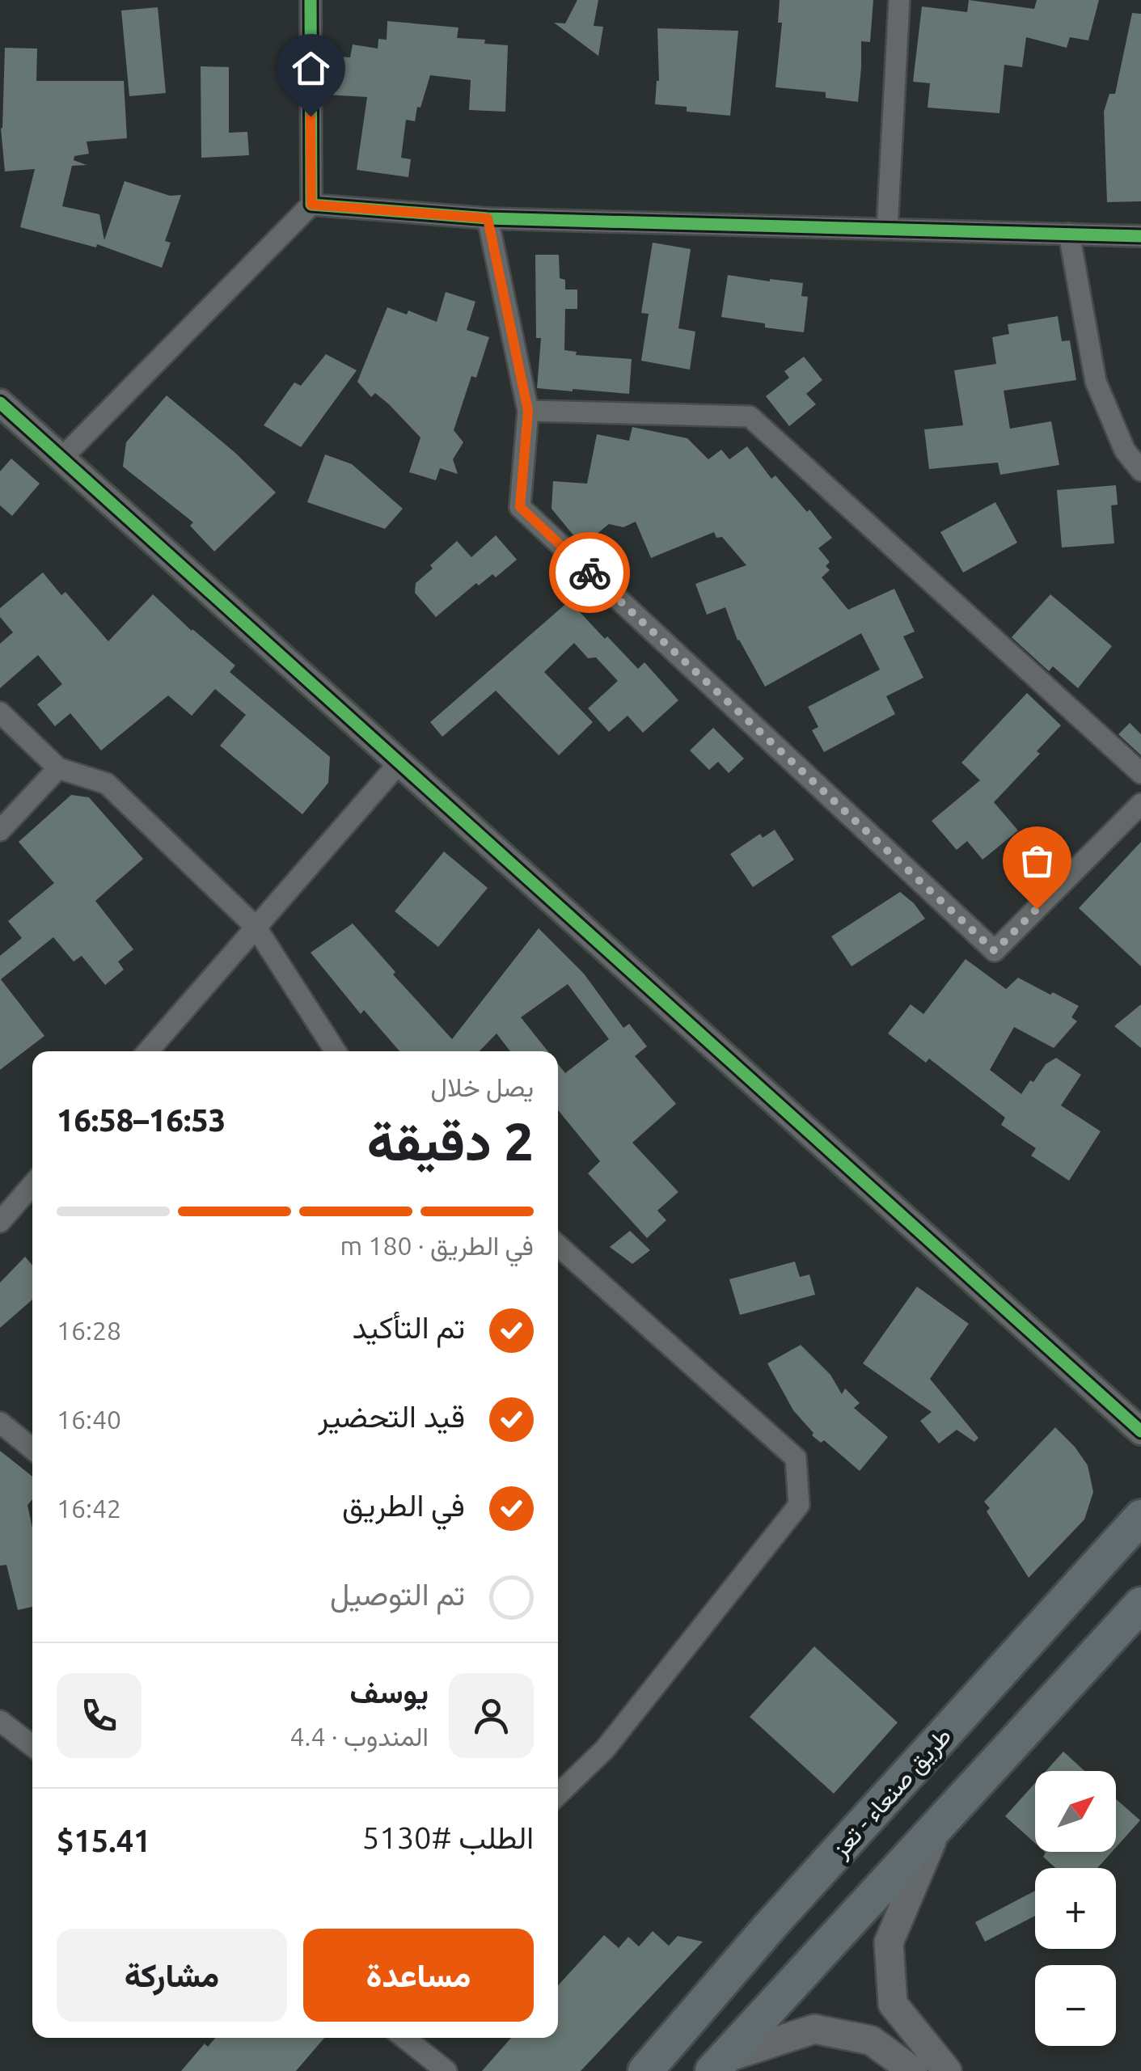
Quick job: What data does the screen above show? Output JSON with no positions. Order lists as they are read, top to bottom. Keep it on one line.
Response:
{"streets":{"highway":["طريق صنعاء - تعز"]},"north":"top right","page":{"heading":["2 دقيقة","يصل خلال","16:53–16:58"],"panel":["يوسف","المندوب · 4.4","الطلب #5130","$15.41"],"bar":"في الطريق · 180 m","list":[["تم التأكيد","16:28"],["قيد التحضير","16:40"],["في الطريق","16:42"],"تم التوصيل"],"map_buttons":["+","−"],"buttons":["مساعدة","مشاركة"]}}
